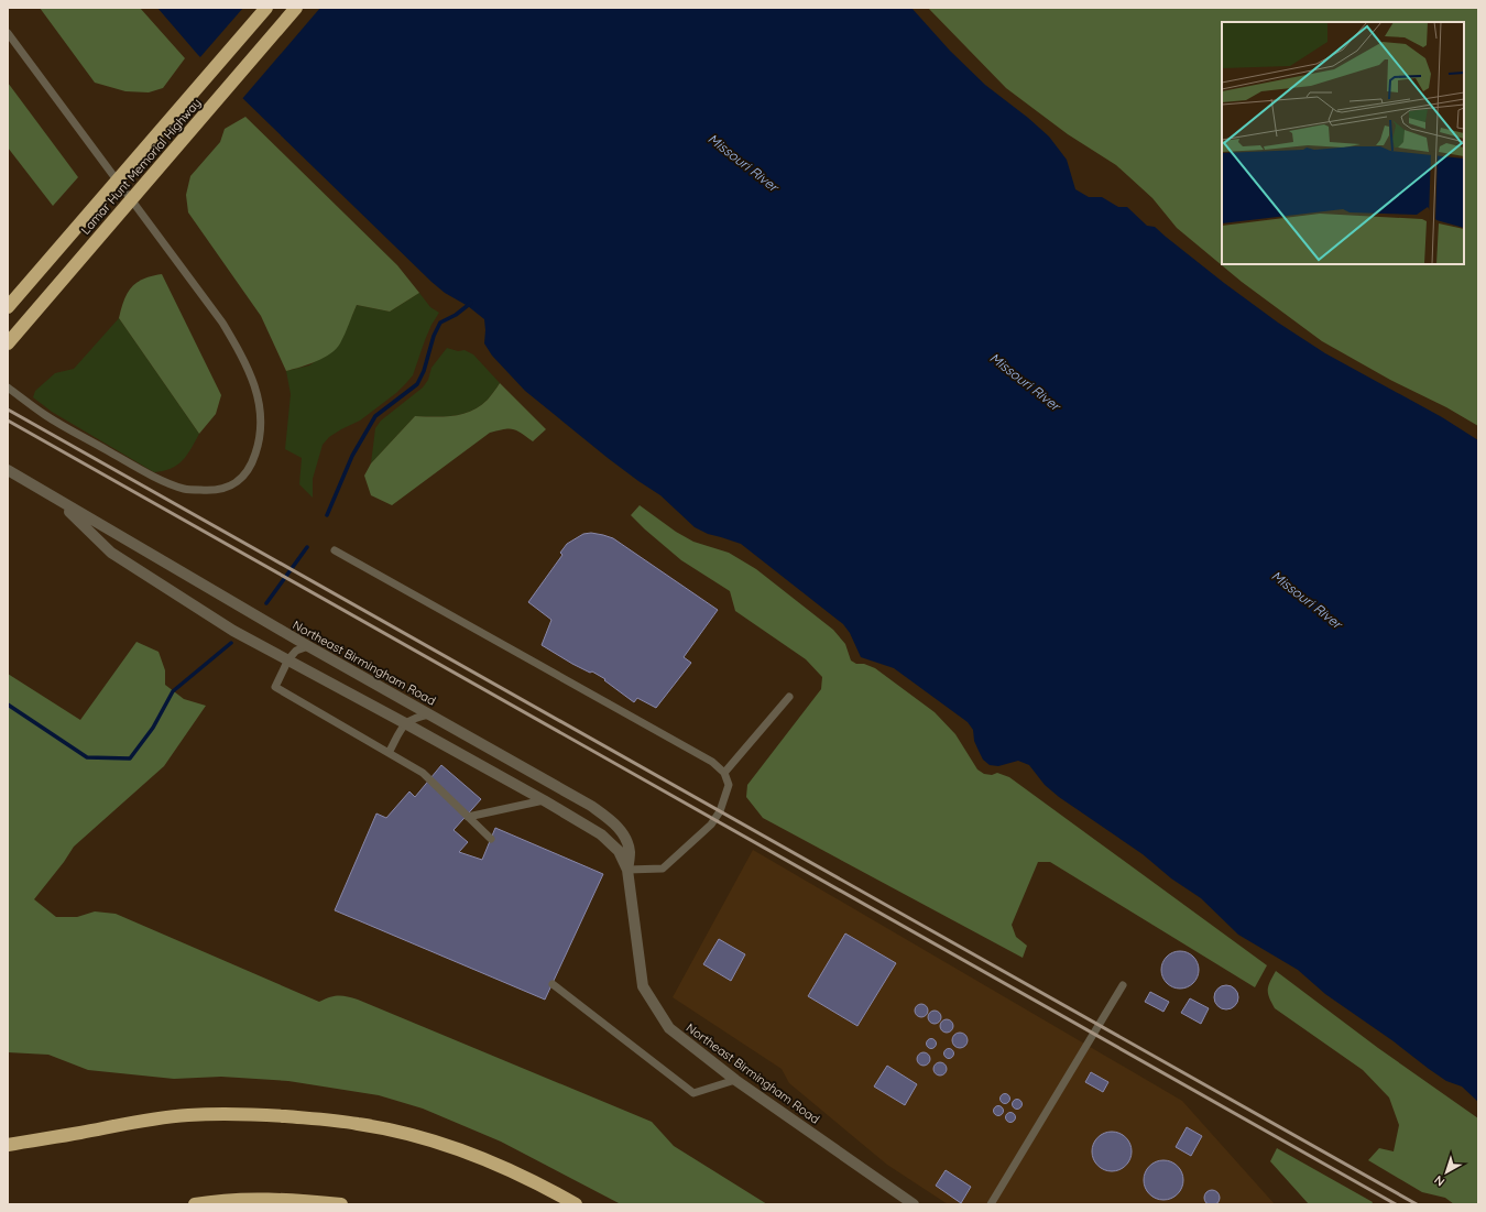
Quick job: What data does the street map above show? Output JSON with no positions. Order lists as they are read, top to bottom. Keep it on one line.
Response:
{"streets":{"highway":["Lamar Hunt Memorial Highway"],"street":["Northeast Birmingham Road"]},"water":["Missouri River"],"north":"bottom left"}
